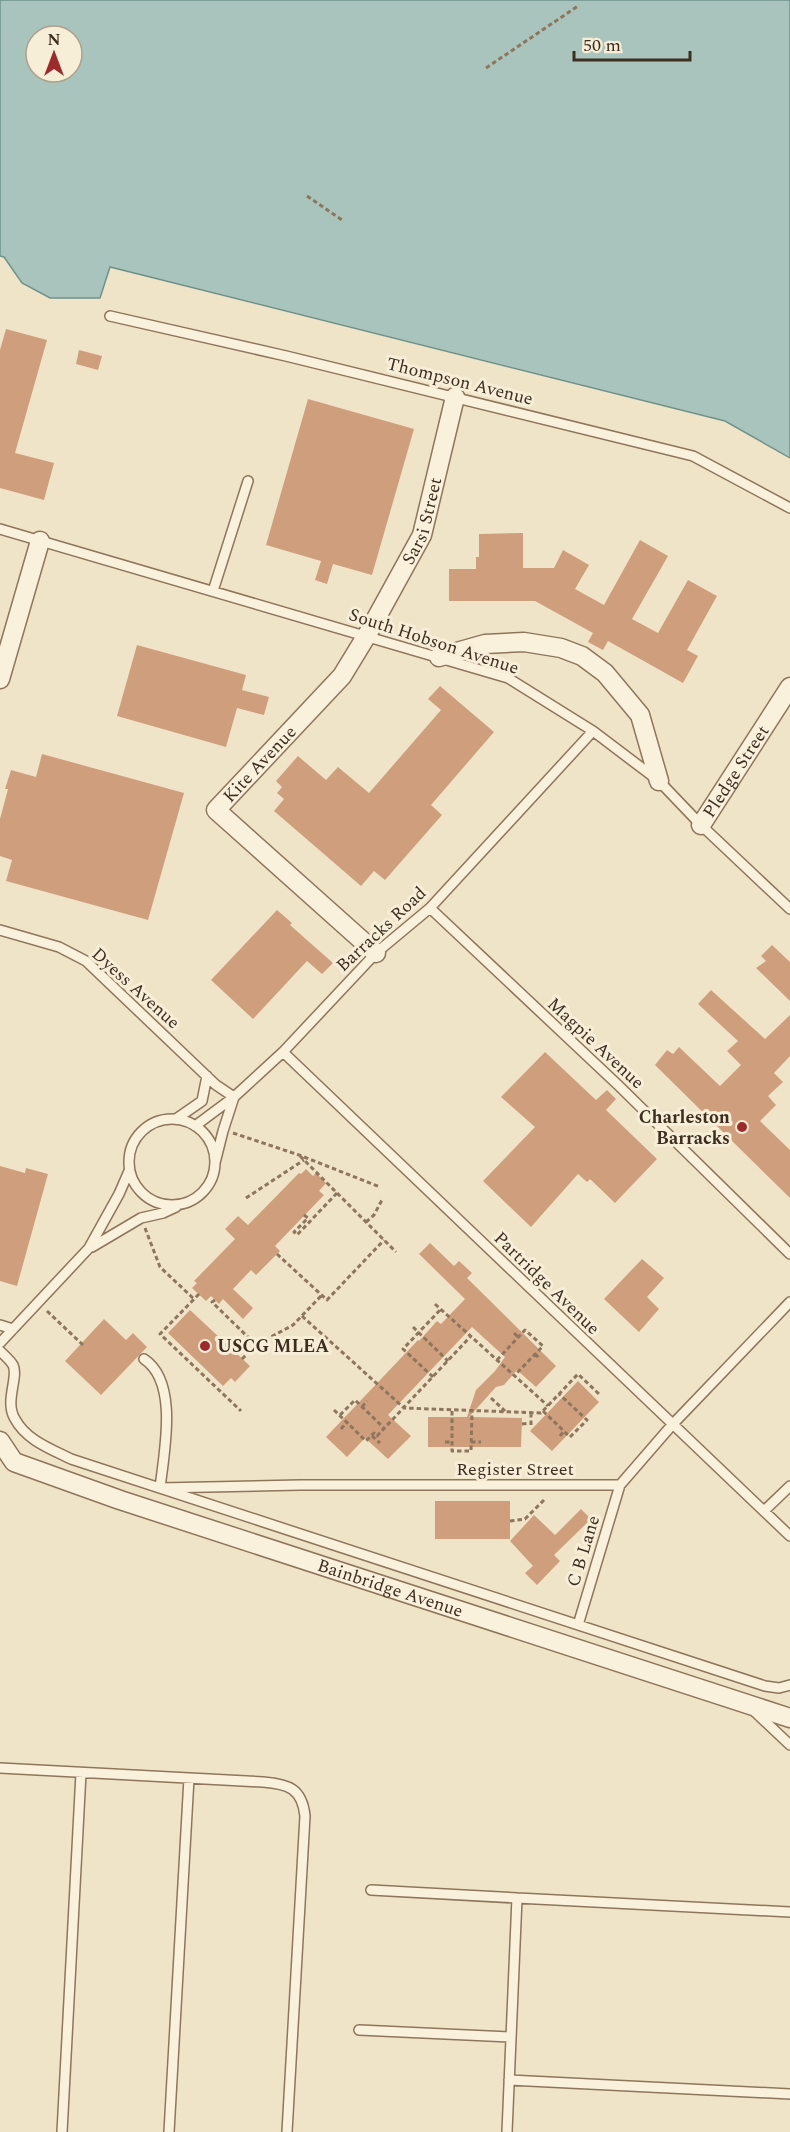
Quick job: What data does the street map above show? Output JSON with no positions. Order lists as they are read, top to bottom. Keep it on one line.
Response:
{"streets":{"street":["Sarsi Street","Kite Avenue","Pledge Street","Bainbridge Avenue"],"lane":["Thompson Avenue","South Hobson Avenue","Barracks Road","Dyess Avenue","Magpie Avenue","Partridge Avenue","Register Street","C B Lane"]},"crossings":[["Thompson Avenue","Sarsi Street"],["Sarsi Street","South Hobson Avenue"],["Sarsi Street","Kite Avenue"],["South Hobson Avenue","Kite Avenue"],["South Hobson Avenue","Pledge Street"],["South Hobson Avenue","Barracks Road"],["Kite Avenue","Barracks Road"],["Barracks Road","Dyess Avenue"],["Barracks Road","Magpie Avenue"],["Barracks Road","Partridge Avenue"],["Register Street","C B Lane"]],"places":["Charleston Barracks","USCG MLEA"],"scale_bar":"50 m","north":"top"}
